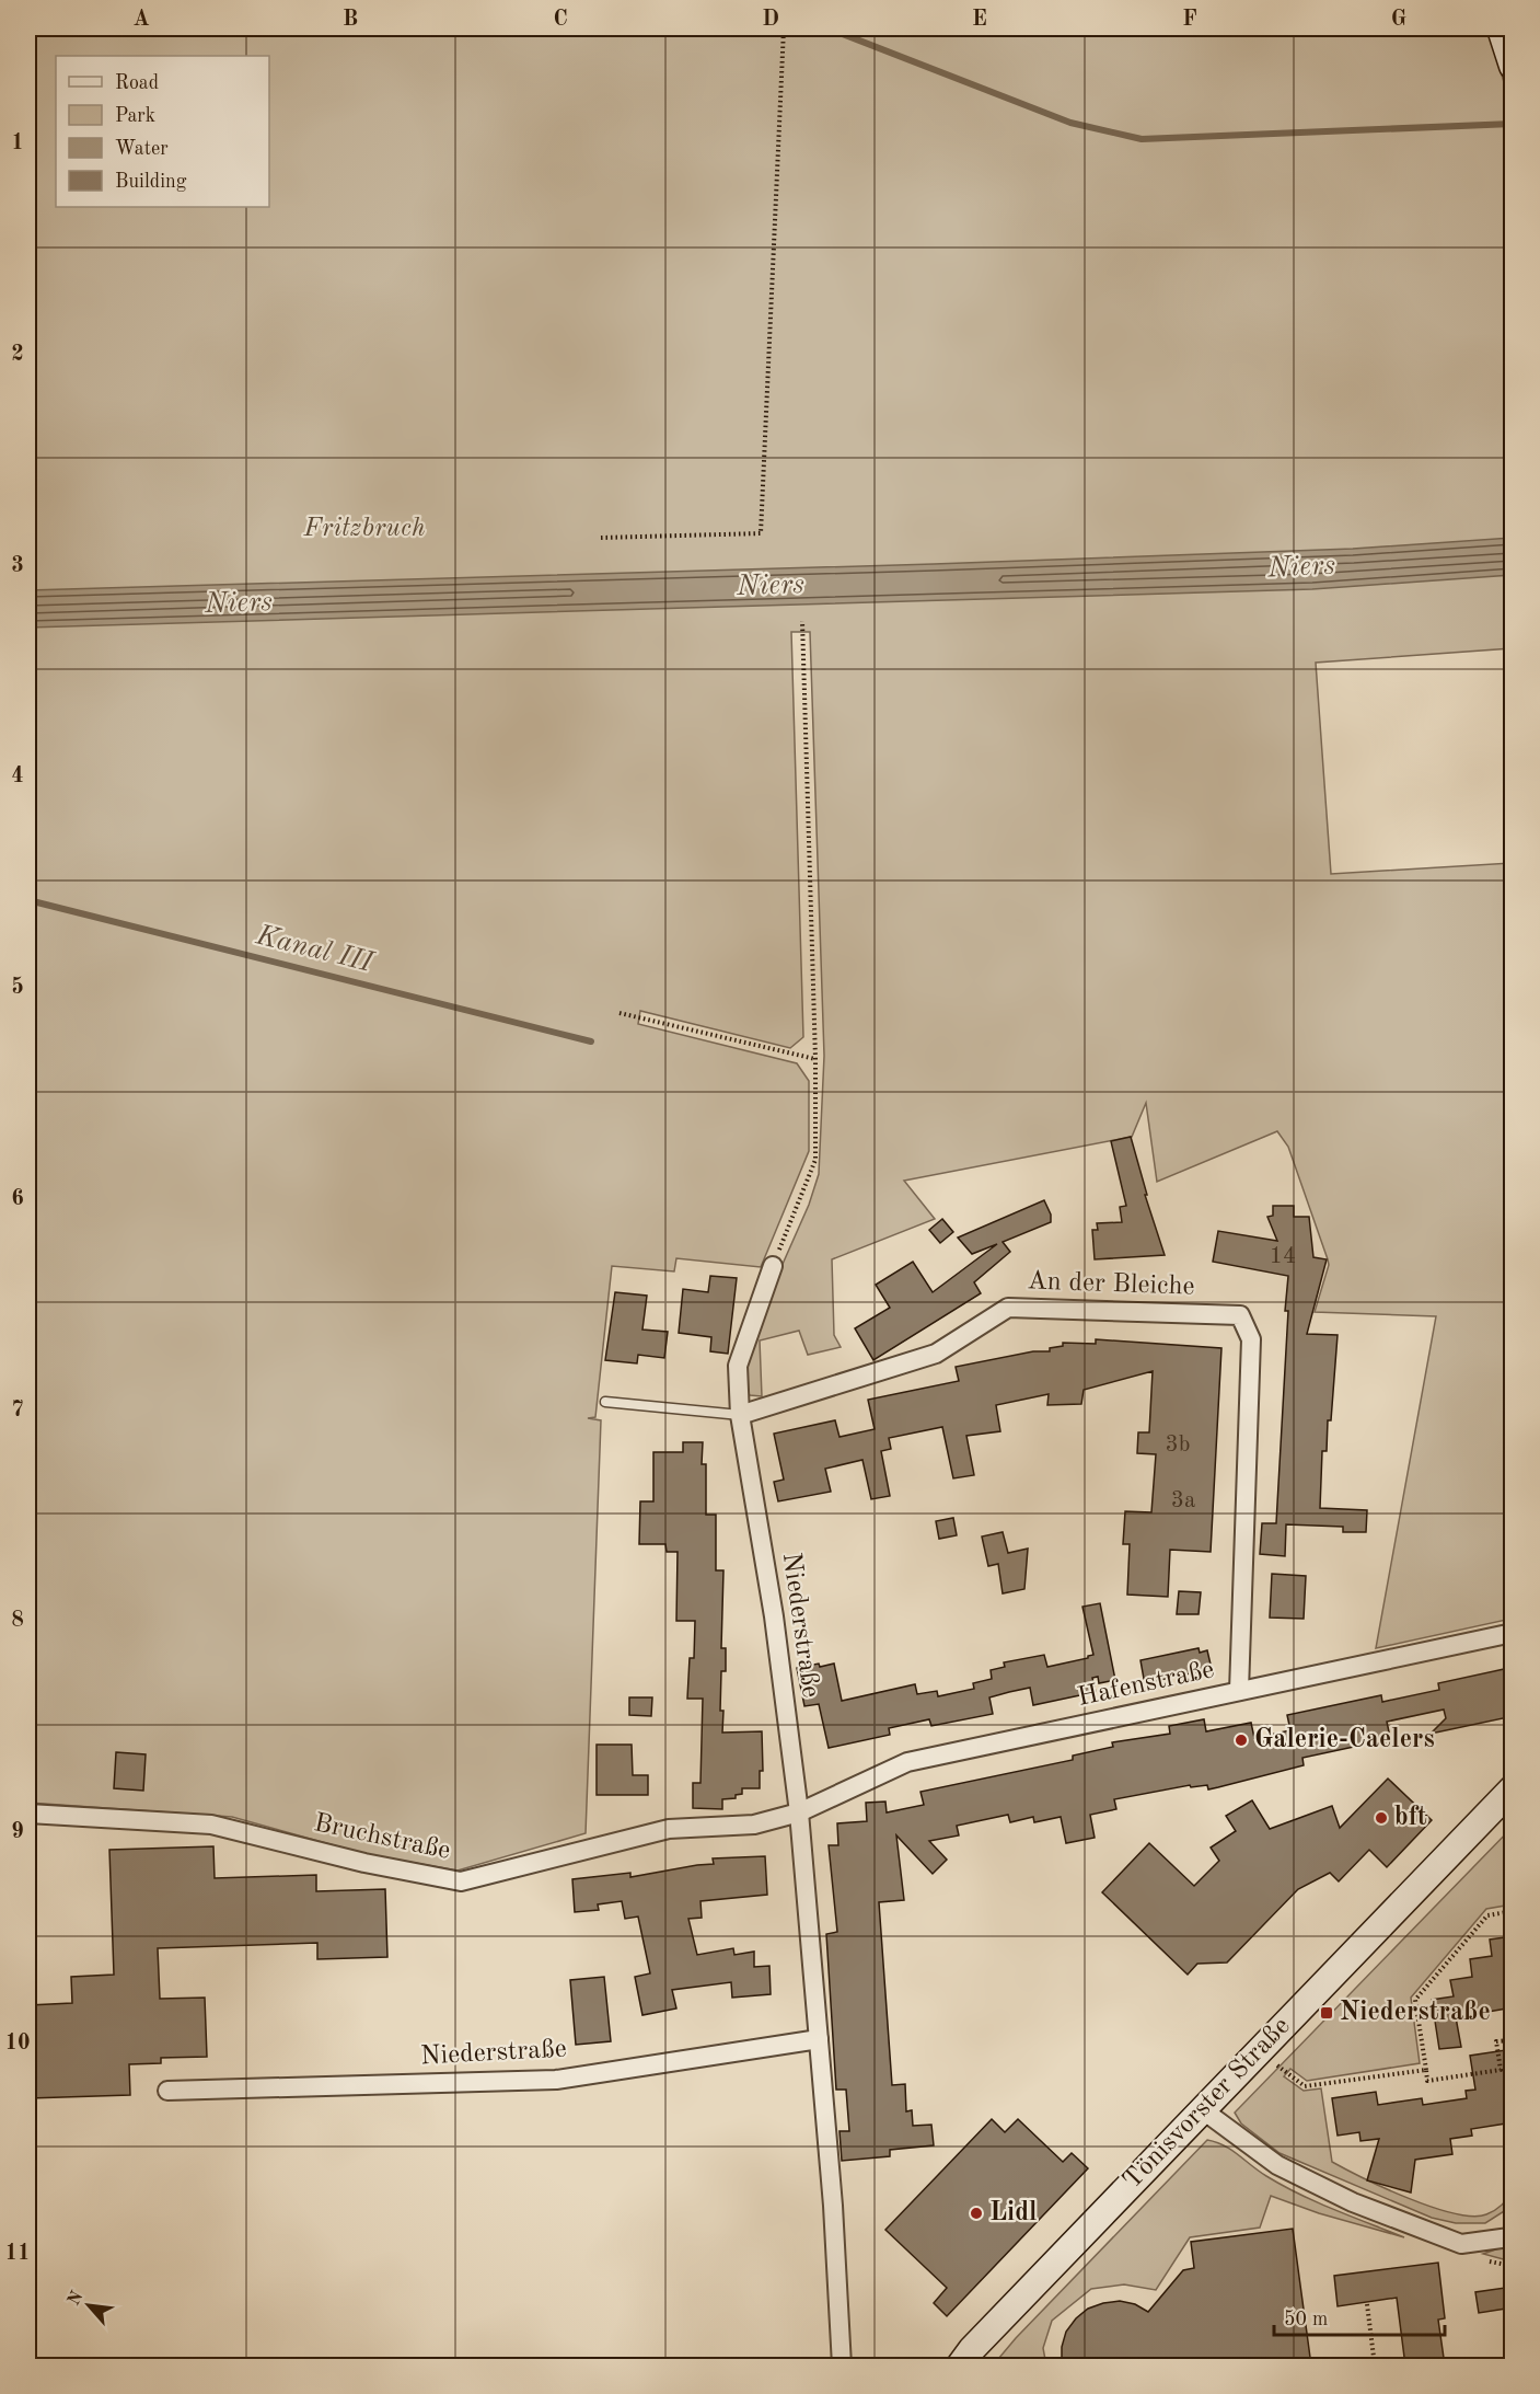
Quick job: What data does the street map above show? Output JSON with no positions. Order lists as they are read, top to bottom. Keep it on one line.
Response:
{"streets":{"main road":["Tönisvorster Straße"],"street":["An der Bleiche","Niederstraße","Hafenstraße","Bruchstraße"]},"crossings":[["An der Bleiche","Niederstraße"],["An der Bleiche","Hafenstraße"],["Niederstraße","Hafenstraße"],["Niederstraße","Bruchstraße"],["Hafenstraße","Bruchstraße"]],"water":["Niers","Kanal III"],"parks":["Fritzbruch"],"places":{"other":["Galerie-Caelers","bft","Lidl"],"transit":["Niederstraße"]},"house_numbers":["14","3b","3a"],"legend":["Road","Park","Water","Building"],"scale_bar":"50 m","north":"top left","grid":{"columns":["A","B","C","D","E","F","G"],"rows":["1","2","3","4","5","6","7","8","9","10","11"]}}
